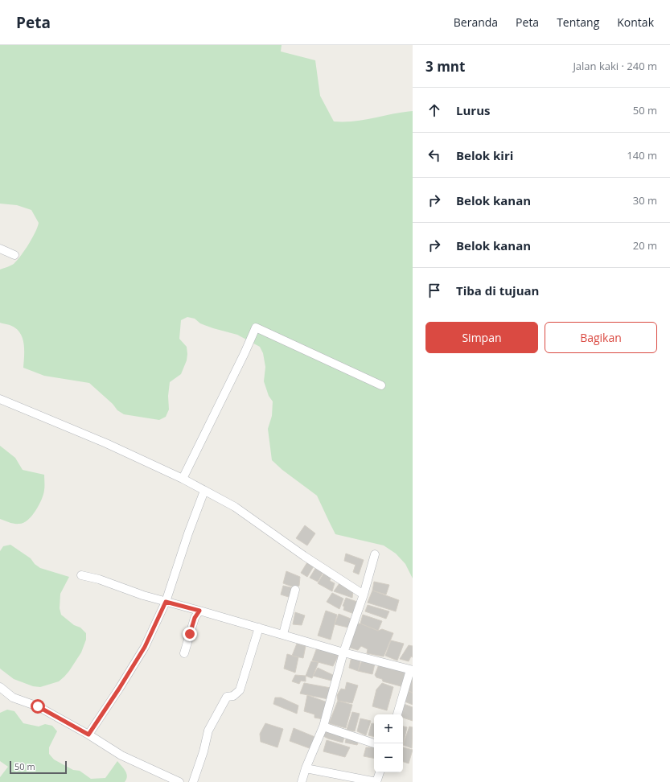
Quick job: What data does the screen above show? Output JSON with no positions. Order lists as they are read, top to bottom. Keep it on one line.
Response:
{"scale_bar":"50 m","page":{"header":"Peta","nav":["Beranda","Peta","Tentang","Kontak"],"heading":["3 mnt","Jalan kaki · 240 m"],"list":[["Lurus","50 m"],["Belok kiri","140 m"],["Belok kanan","30 m"],["Belok kanan","20 m"],"Tiba di tujuan"],"buttons":["Simpan","Bagikan"],"map_buttons":["+","−"],"scale":"50 m"}}
